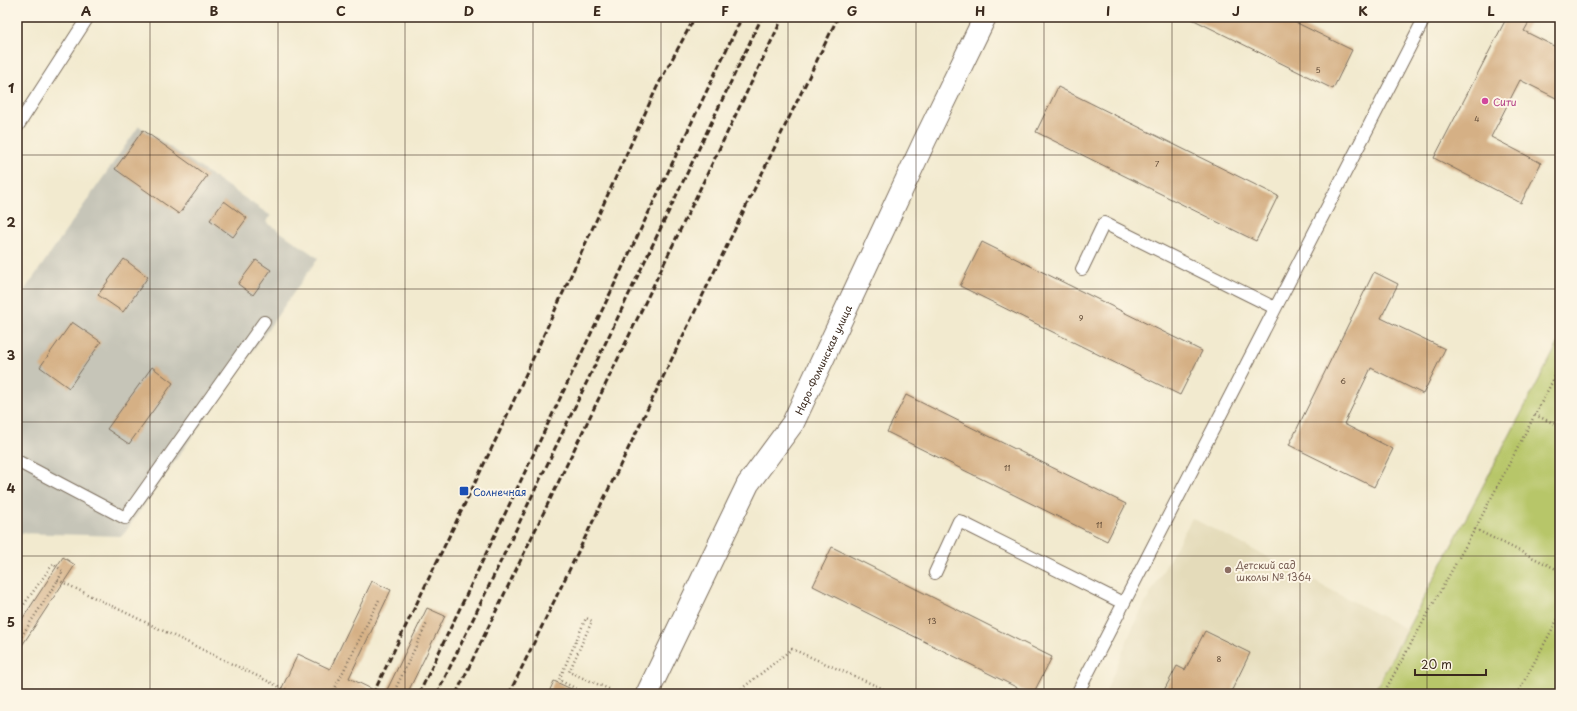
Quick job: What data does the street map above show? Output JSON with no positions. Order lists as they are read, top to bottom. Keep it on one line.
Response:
{"streets":{"street":["Наро-Фоминская улица"]},"places":{"other":["Сити","Детский сад школы № 1364"],"transit":["Солнечная"]},"house_numbers":["5","4","7","9","6","11","11","13","8"],"scale_bar":"20 m","grid":{"columns":["A","B","C","D","E","F","G","H","I","J","K","L"],"rows":["1","2","3","4","5"]}}
